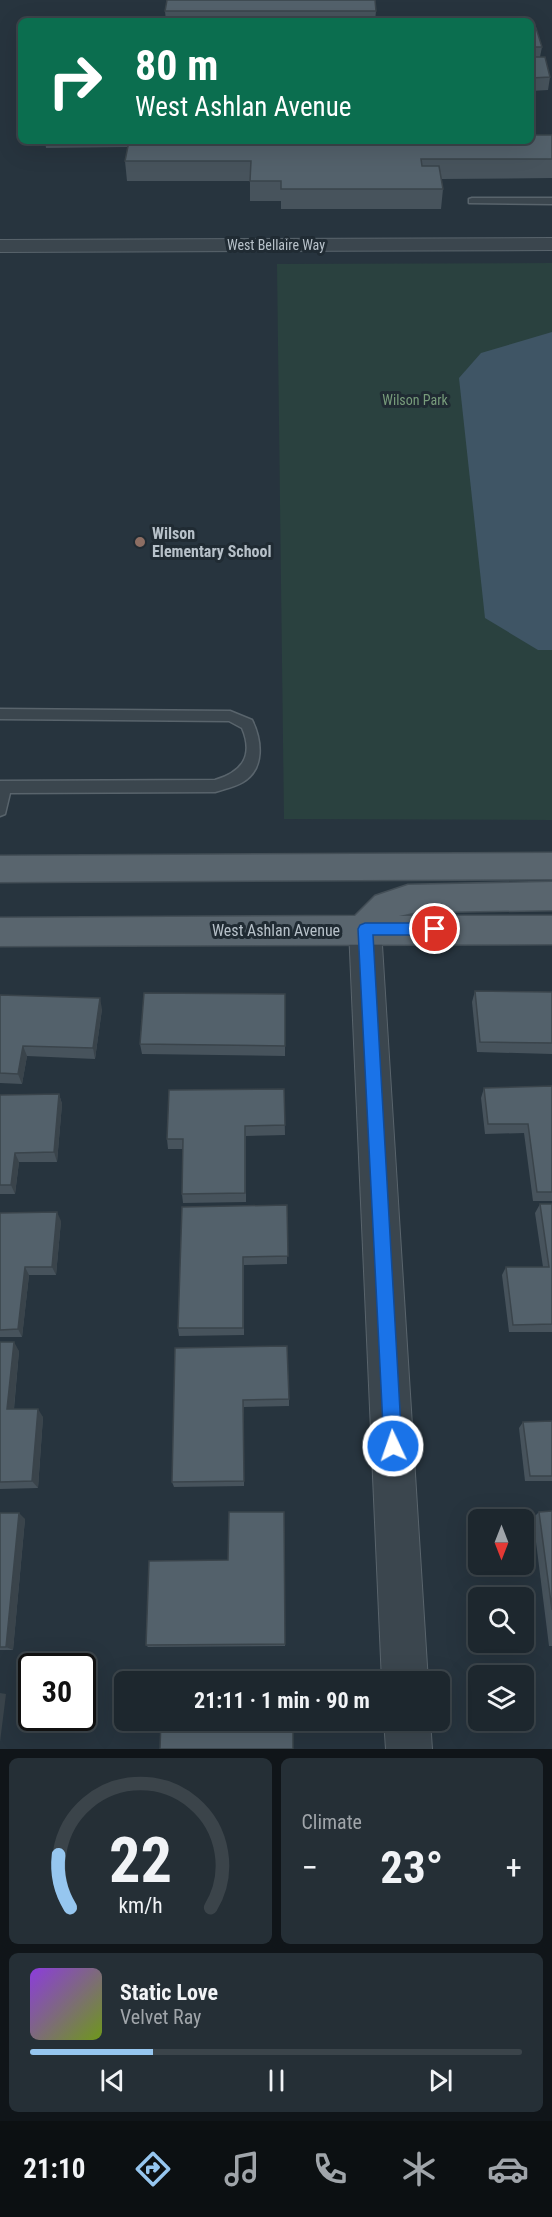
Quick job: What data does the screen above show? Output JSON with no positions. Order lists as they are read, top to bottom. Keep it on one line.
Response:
{"streets":{"main road":["West Ashlan Avenue"],"street":["West Bellaire Way"]},"parks":["Wilson Park"],"places":["Wilson Elementary School"],"north":"bottom","page":{"turn":["80 m","West Ashlan Avenue"],"limit":"30","trip":"21:11 · 1 min · 90 m","tile":"Climate","heat":["−","23°","+"],"song":["Static Love","Velvet Ray"],"tabs":"21:10","gauge":["22","km/h"]}}
